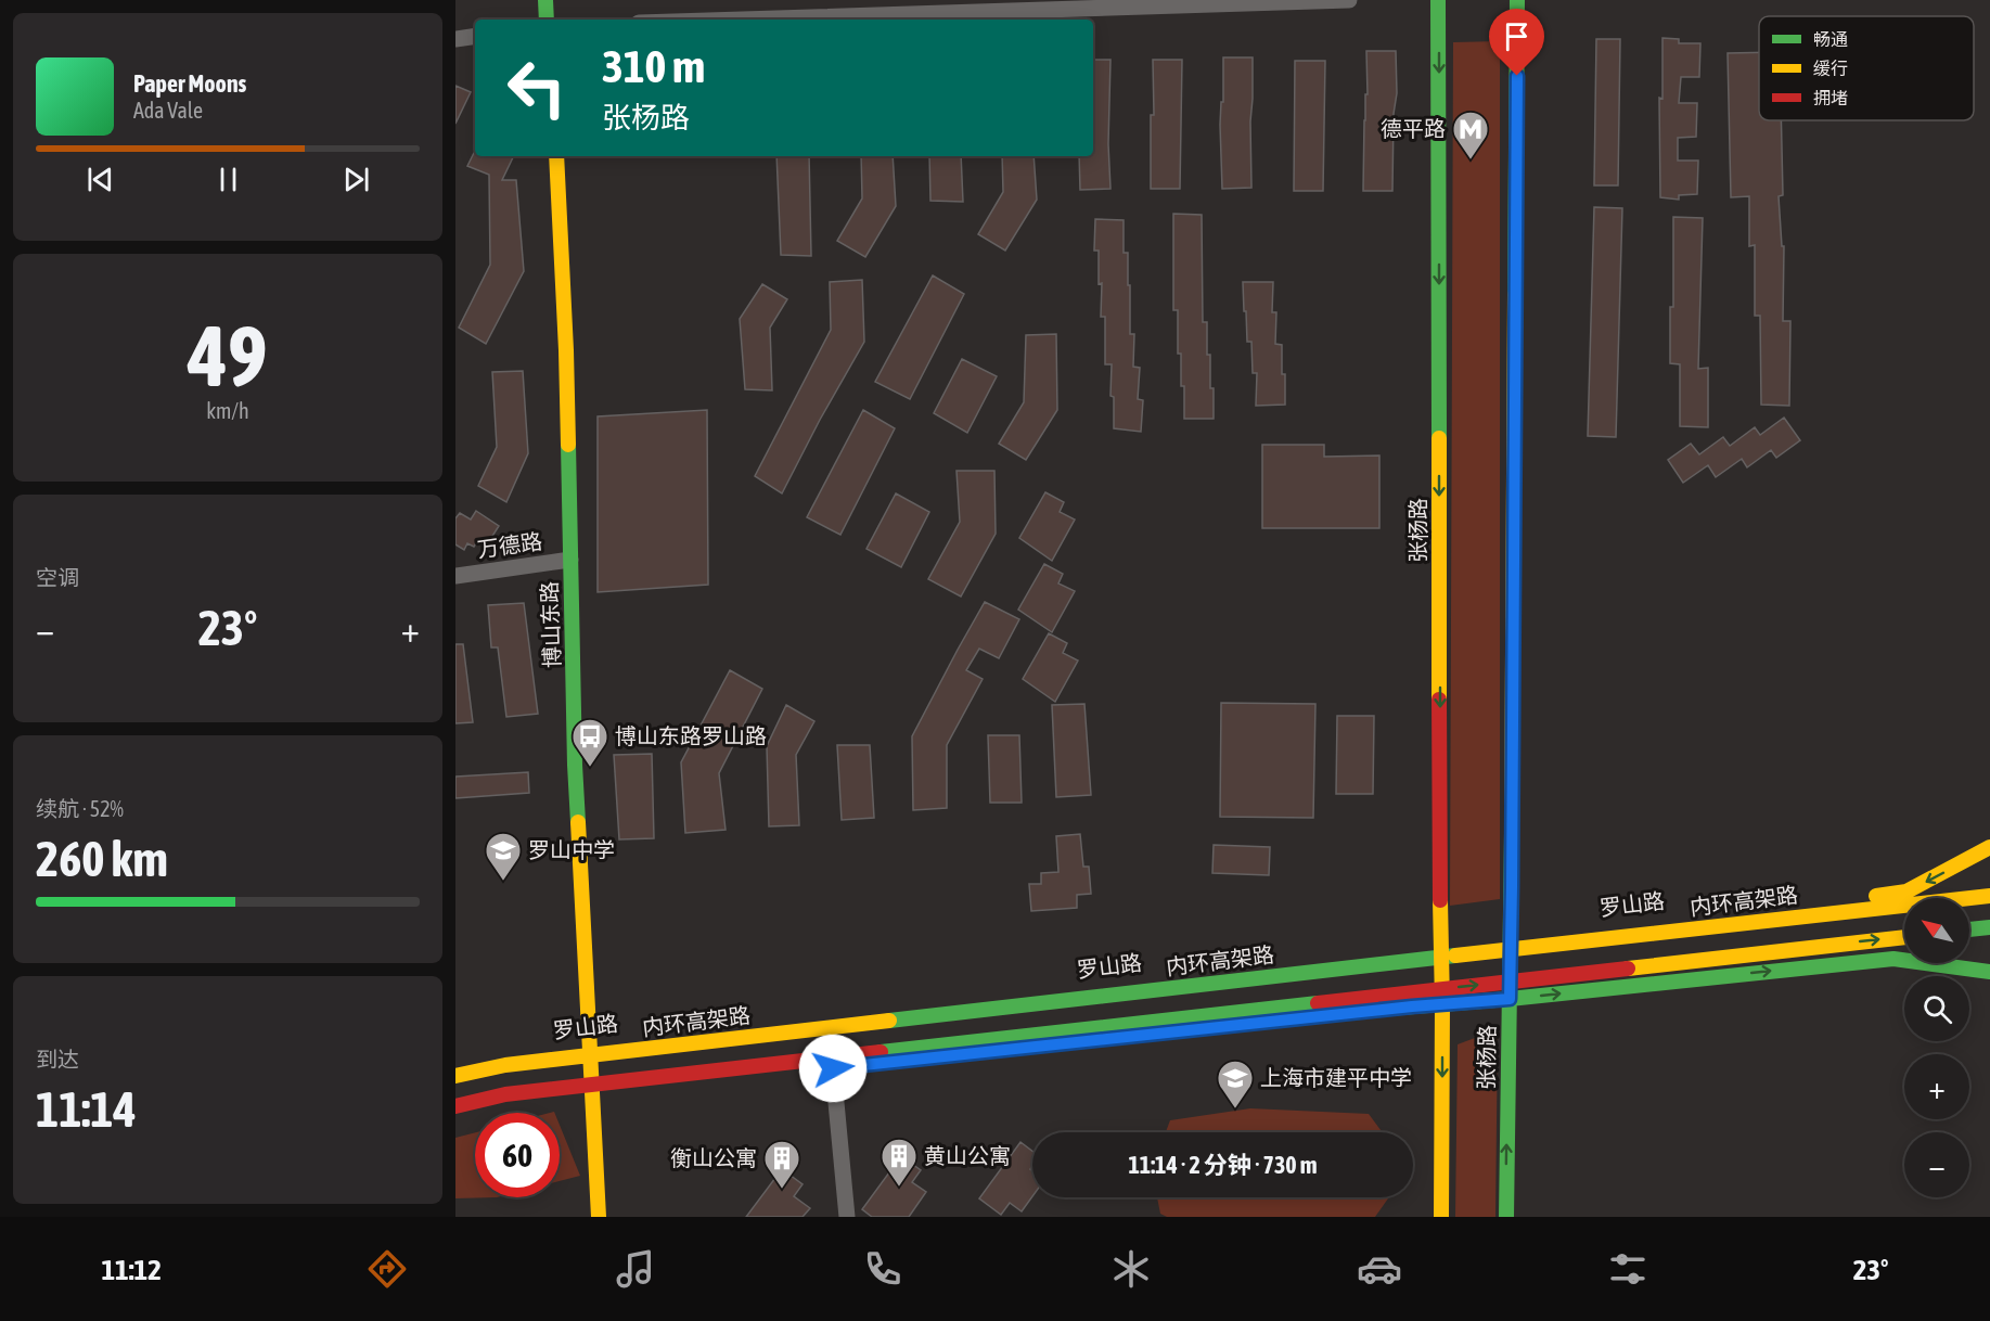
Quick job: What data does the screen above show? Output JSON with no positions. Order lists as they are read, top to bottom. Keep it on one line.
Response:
{"streets":{"main road":["张杨路","博山东路","内环高架路","罗山路"],"street":["万德路"]},"crossings":[["张杨路","罗山路"],["万德路","博山东路"],["博山东路","罗山路"]],"places":{"metro station":["德平路"],"bus stop":["博山东路罗山路"],"school or university":["罗山中学","上海市建平中学"],"building":["黄山公寓","衡山公寓"]},"legend":["畅通","缓行","拥堵"],"north":"top left","page":{"turn":["310 m","张杨路"],"song":["Paper Moons","Ada Vale"],"tile":[["49","km/h"],"空调",["续航 · 52%","260 km"],["到达","11:14"]],"heat":["−","23°","+"],"map_buttons":["+","−"],"limit":"60","trip":"11:14 · 2 分钟 · 730 m","tabs":["11:12","23°"]}}
